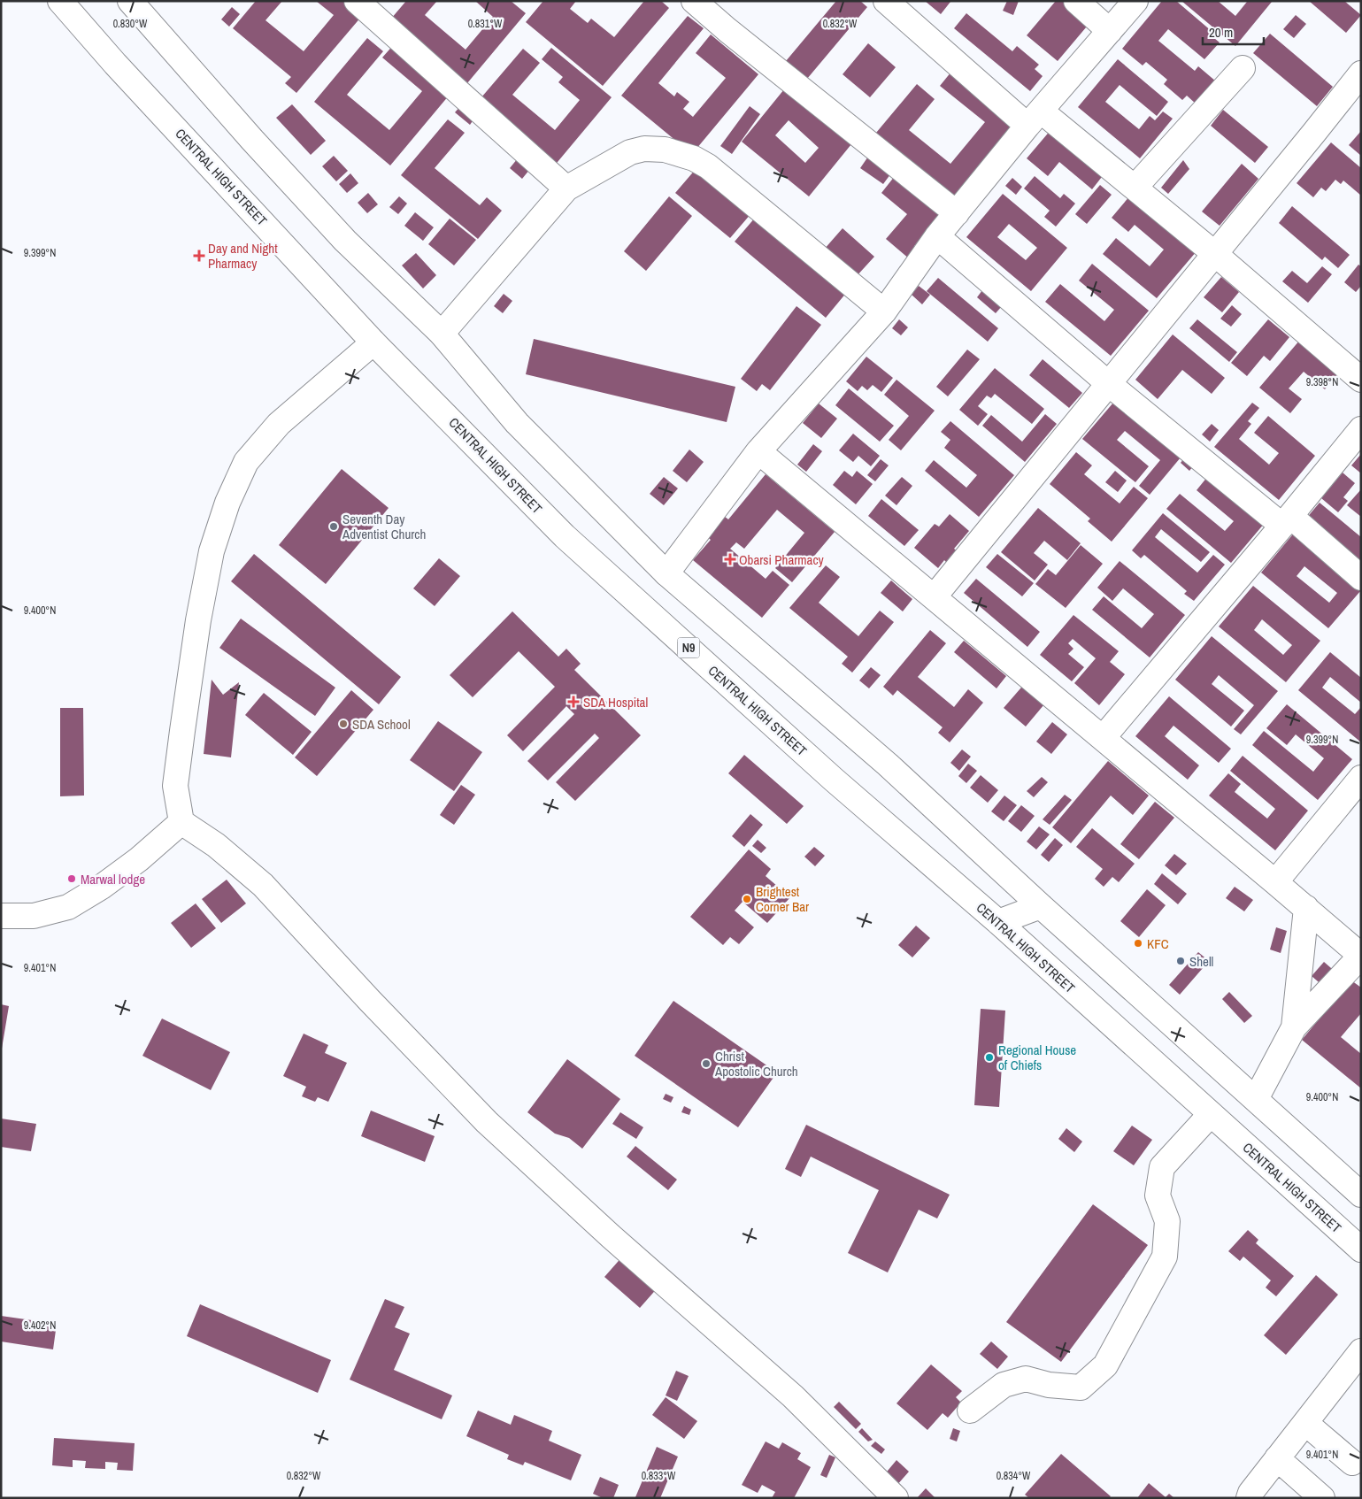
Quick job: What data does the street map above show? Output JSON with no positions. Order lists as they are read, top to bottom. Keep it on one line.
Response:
{"streets":{"main road":["CENTRAL HIGH STREET","N9"]},"places":{"health":["Day and Night Pharmacy","Obarsi Pharmacy","SDA Hospital"],"other":["Seventh Day Adventist Church","SDA School","Marwal lodge","Brightest Corner Bar","KFC","Shell","Regional House of Chiefs","Christ Apostolic Church"]},"scale_bar":"20 m","coordinates":["0.830°W","0.831°W","0.832°W","9.399°N","9.398°N","9.400°N","9.401°N","9.402°N","0.833°W","0.834°W"]}
